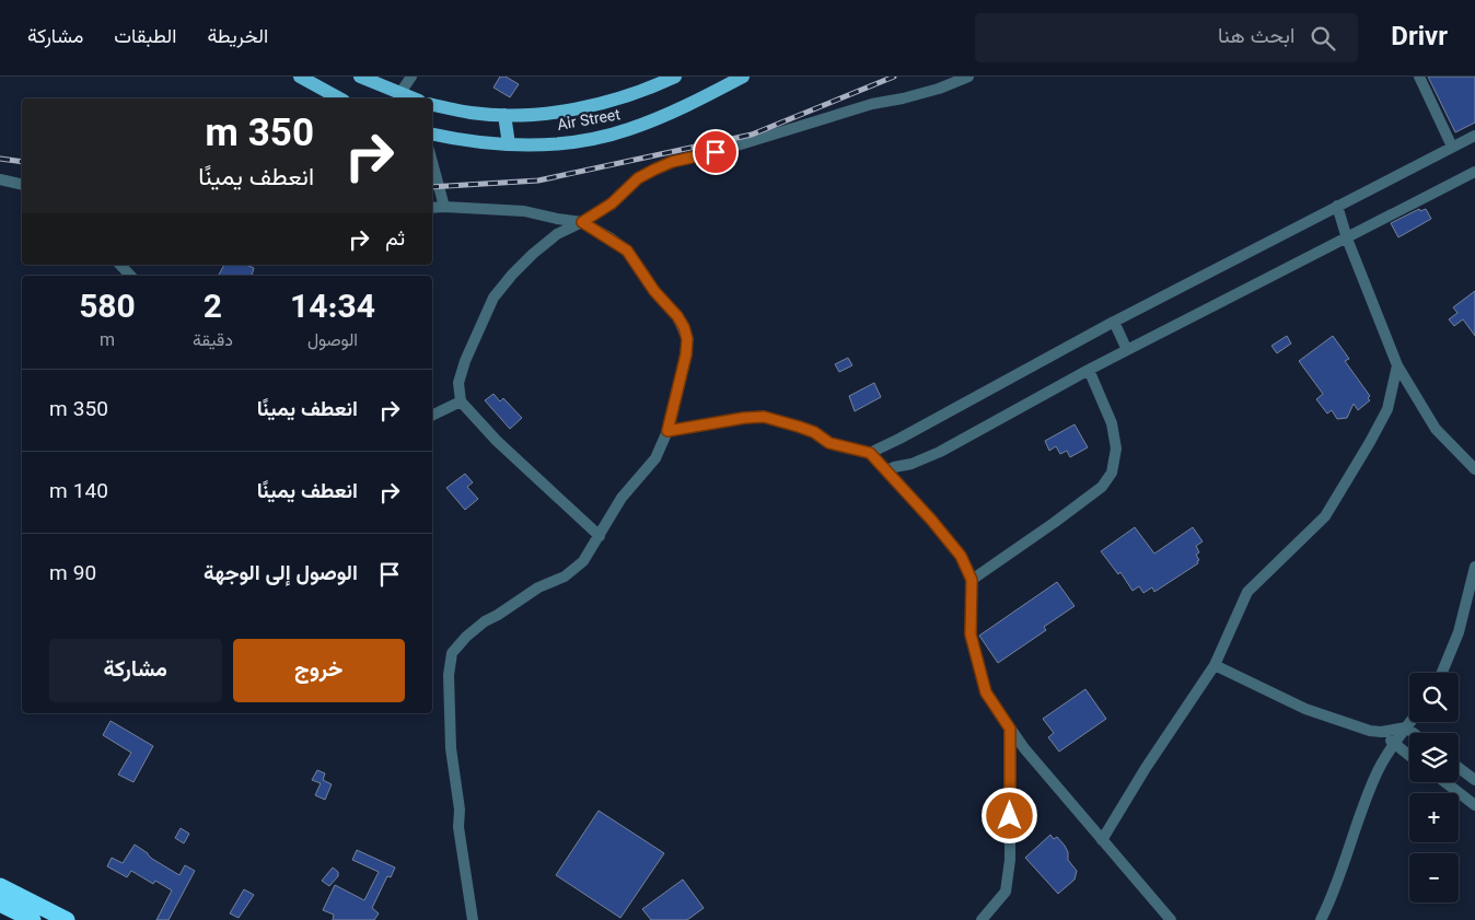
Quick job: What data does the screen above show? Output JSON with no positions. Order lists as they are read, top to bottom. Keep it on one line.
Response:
{"streets":{"main road":["Air Street"]},"page":{"header":"Drivr","search":"ابحث هنا","nav":["الخريطة","الطبقات","مشاركة"],"turn":["350 m","انعطف يمينًا"],"then":"ثم","eta":["14:34","الوصول","2","دقيقة","580","m"],"list":[{"name":"انعطف يمينًا","value":"350 m"},{"name":"انعطف يمينًا","value":"140 m"},{"name":"الوصول إلى الوجهة","value":"90 m"}],"buttons":["خروج","مشاركة"],"map_buttons":["+","−"]}}
